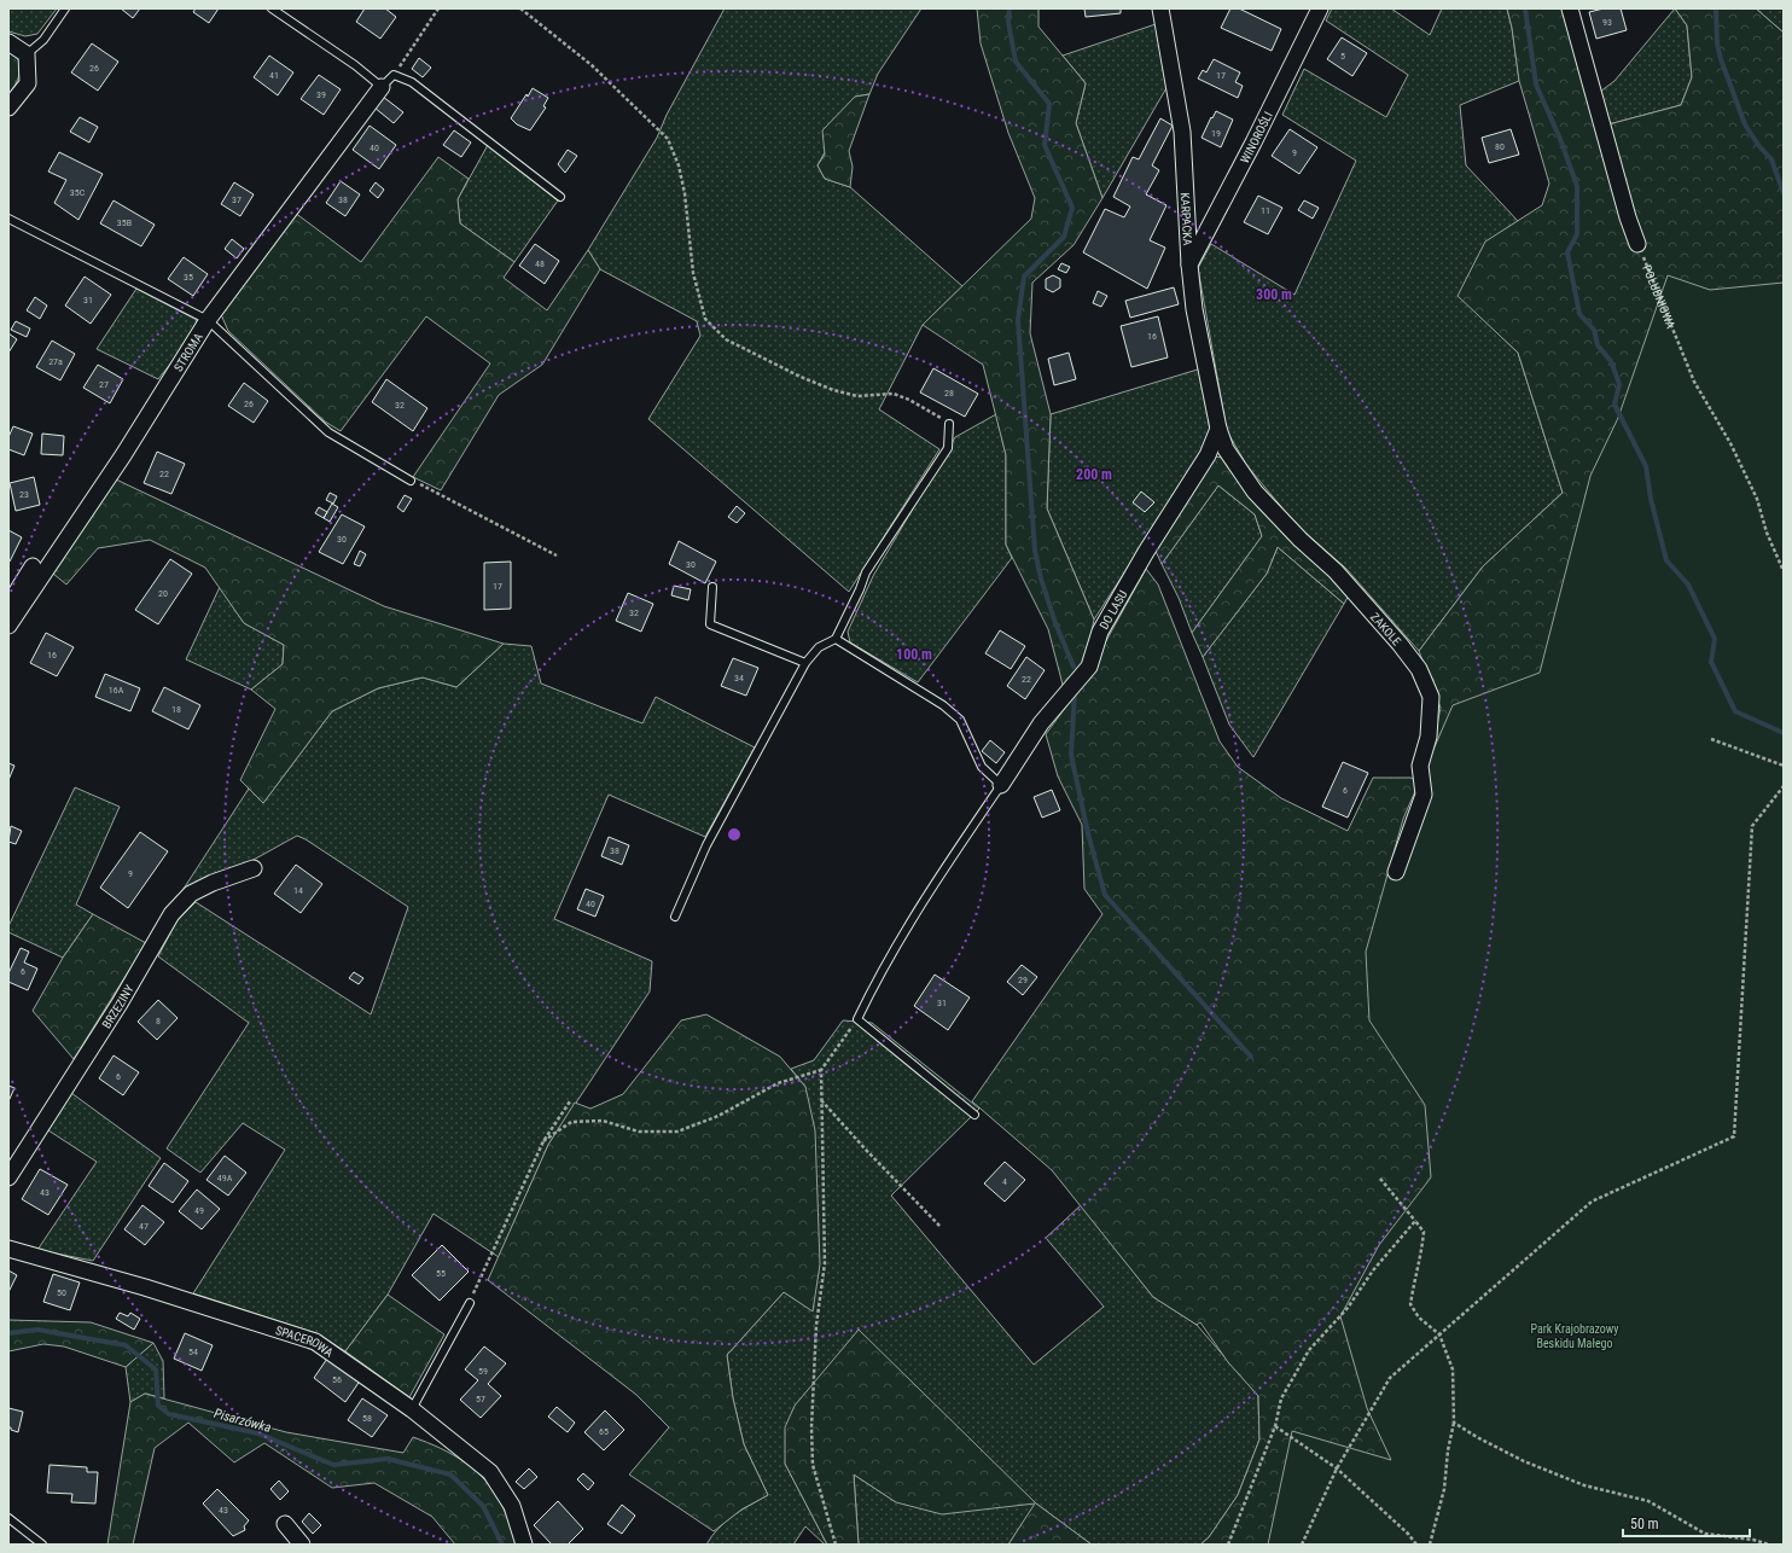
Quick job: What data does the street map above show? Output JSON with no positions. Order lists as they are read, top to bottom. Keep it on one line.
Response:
{"streets":{"street":["WINOROŚLI","KARPACKA","STROMA","DO LASU","ZAKOLE","BRZEZINY","SPACEROWA"],"path":["POŁUDNIOWA"]},"crossings":[["WINOROŚLI","KARPACKA"],["KARPACKA","DO LASU"],["KARPACKA","ZAKOLE"],["DO LASU","ZAKOLE"]],"water":["Pisarzówka"],"parks":["Park Krajobrazowy Beskidu Małego"],"house_numbers":["93","5","26","41","17","39","19","80","40","9","35C","37","38","11","35B","48","35","31","16","27a","27","28","26","32","22","23","30","30","17","20","32","16","34","22","16A","18","6","38","9","14","40","6","29","31","8","6","49A","4","43","49","47","55","50","54","59","56","57","58","65","43"],"scale_bar":"50 m","rings":["300 m","200 m","100 m"]}
